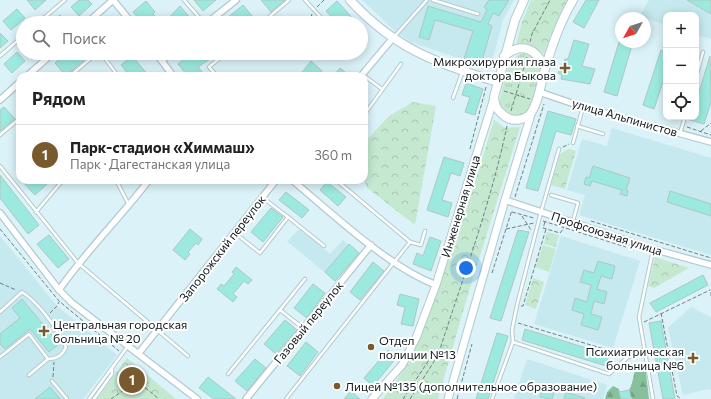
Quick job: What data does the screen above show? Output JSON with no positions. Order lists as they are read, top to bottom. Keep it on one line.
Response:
{"streets":{"main road":["Инженерная улица"],"street":["улица Альпинистов","Профсоюзная улица","Запорожский переулок","Газовый переулок"]},"places":{"health":["Микрохирургия глаза доктора Быкова","Центральная городская больница № 20","Психиатрическая больница №6"],"other":["Отдел полиции №13","Лицей №135 (дополнительное образование)"]},"north":"bottom left","page":{"map_buttons":["+","−"],"search":"Поиск","heading":"Рядом","list":[{"mark":"1","name":"Парк-стадион «Химмаш»","note":"Парк · Дагестанская улица","value":"360 m"}],"pins":"1"}}
